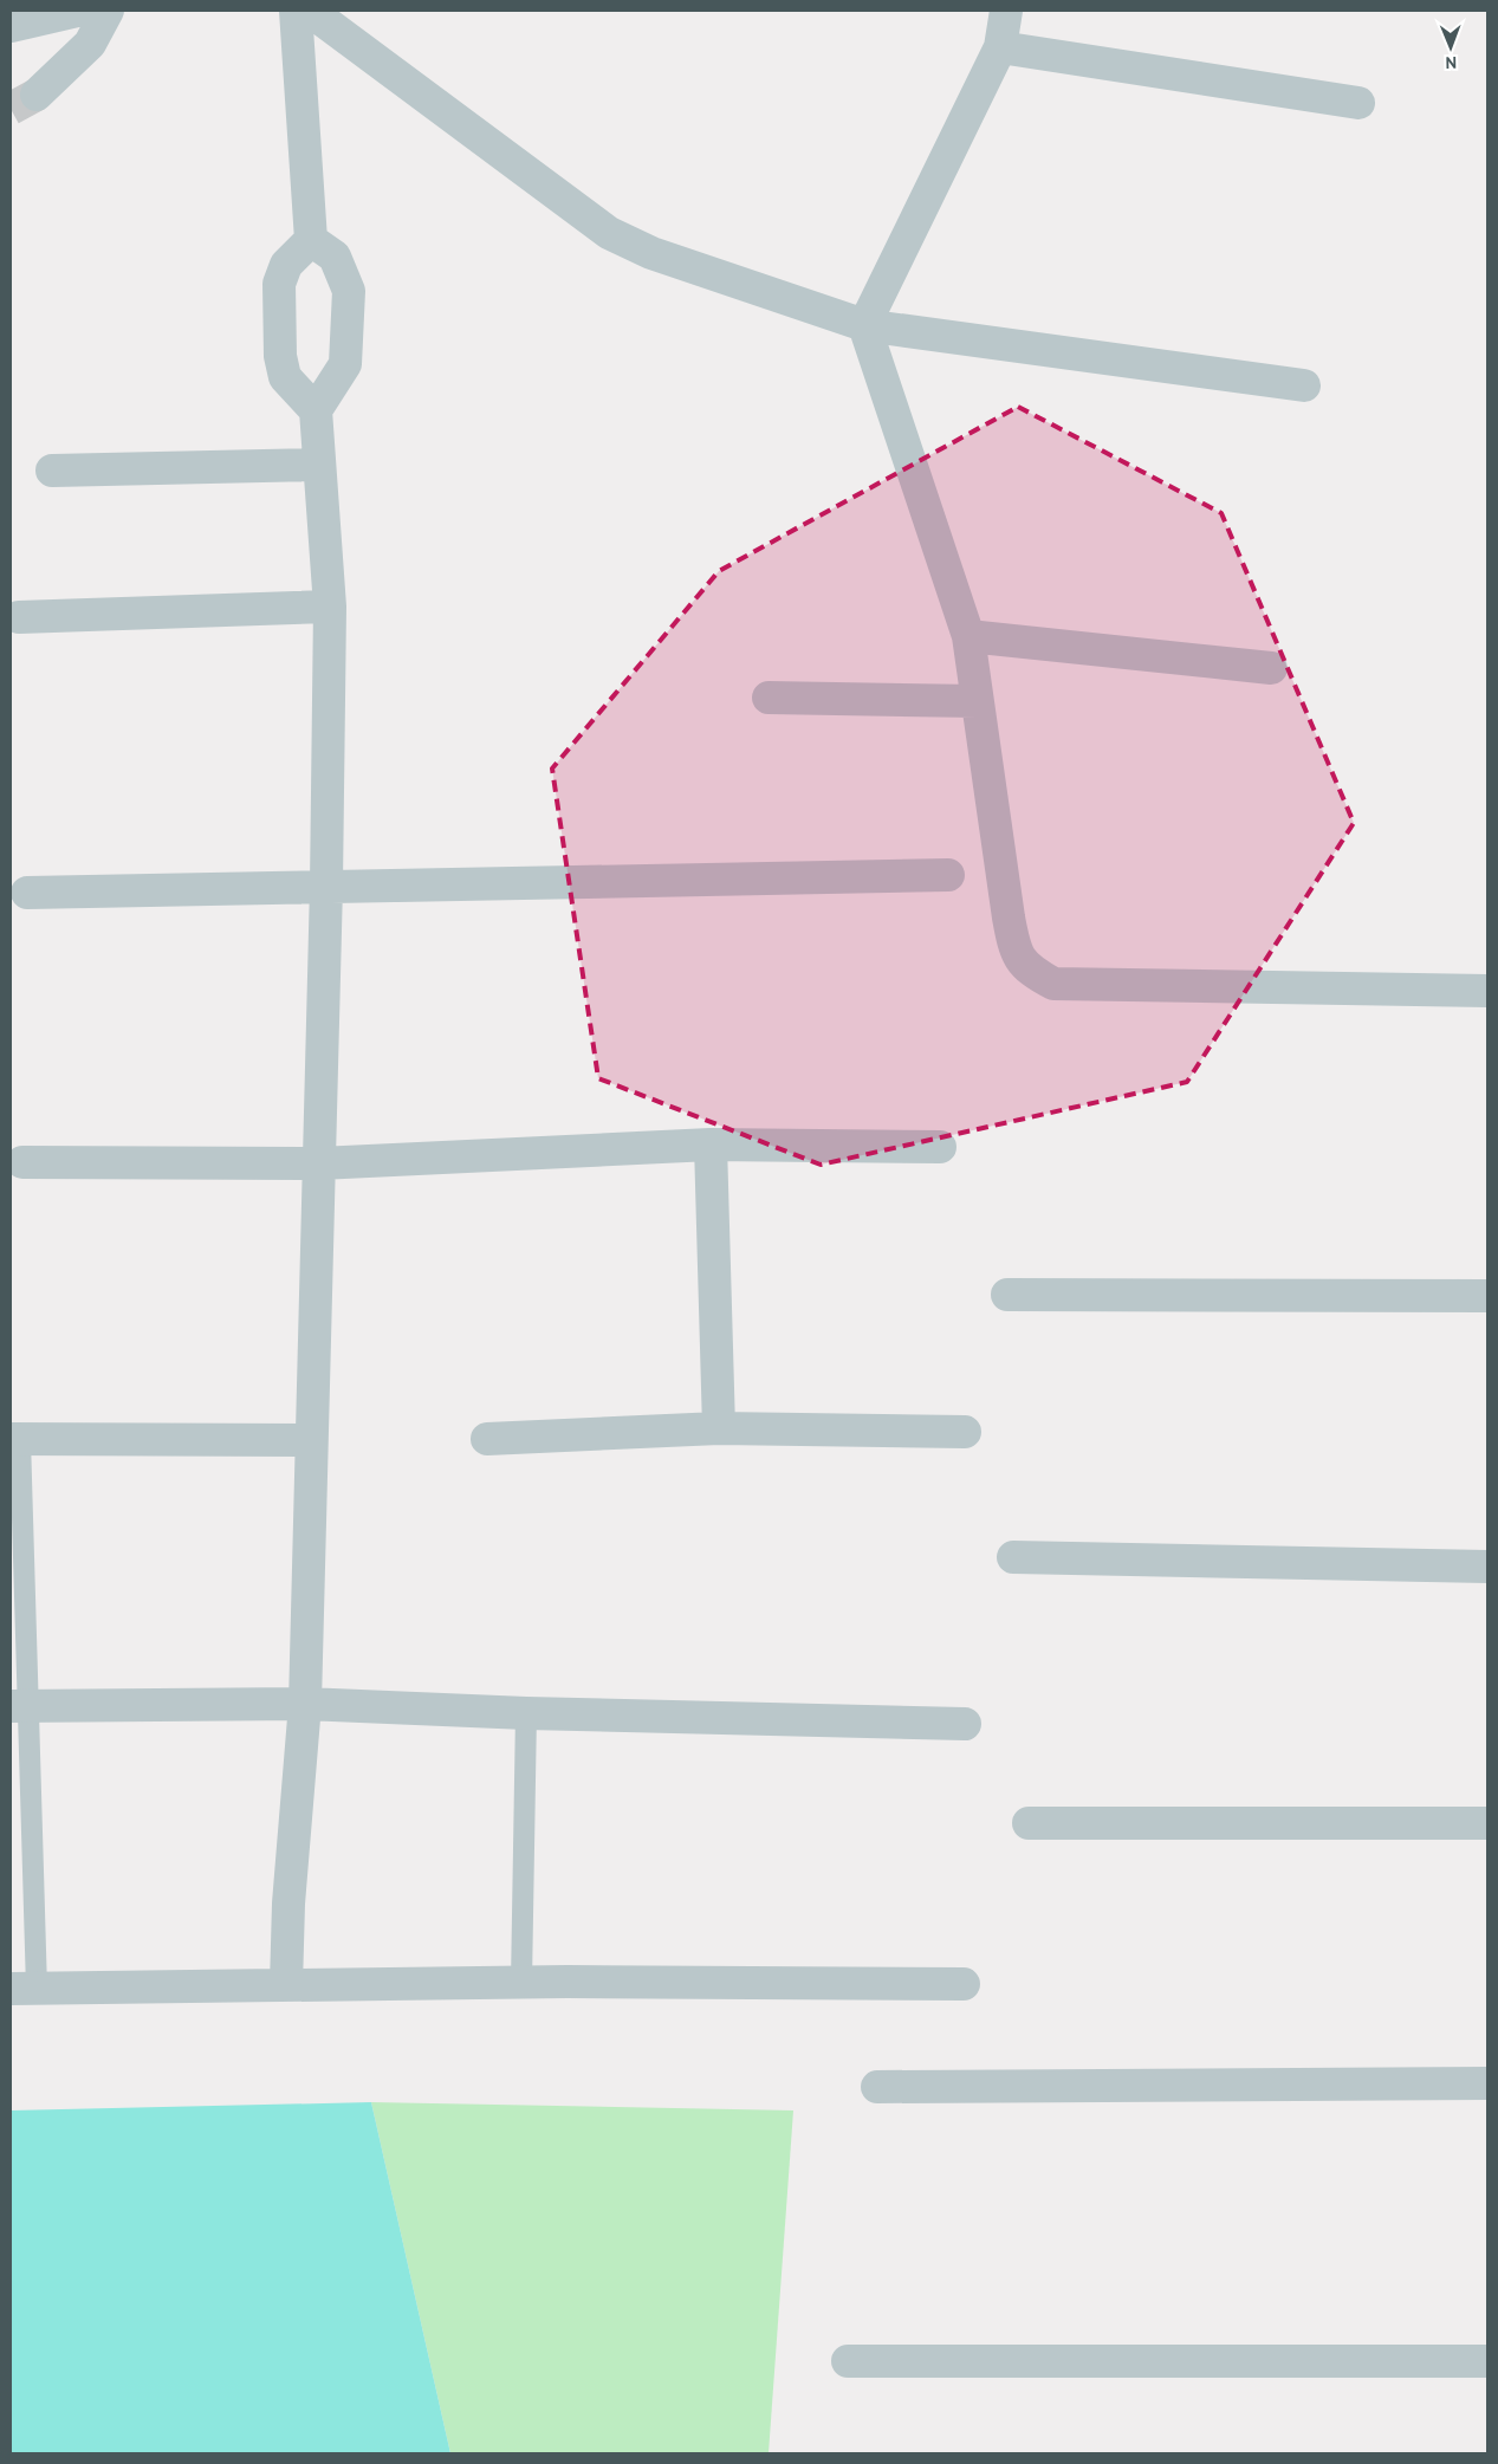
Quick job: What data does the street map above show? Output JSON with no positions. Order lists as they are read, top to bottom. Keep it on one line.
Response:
{"north":"bottom"}
